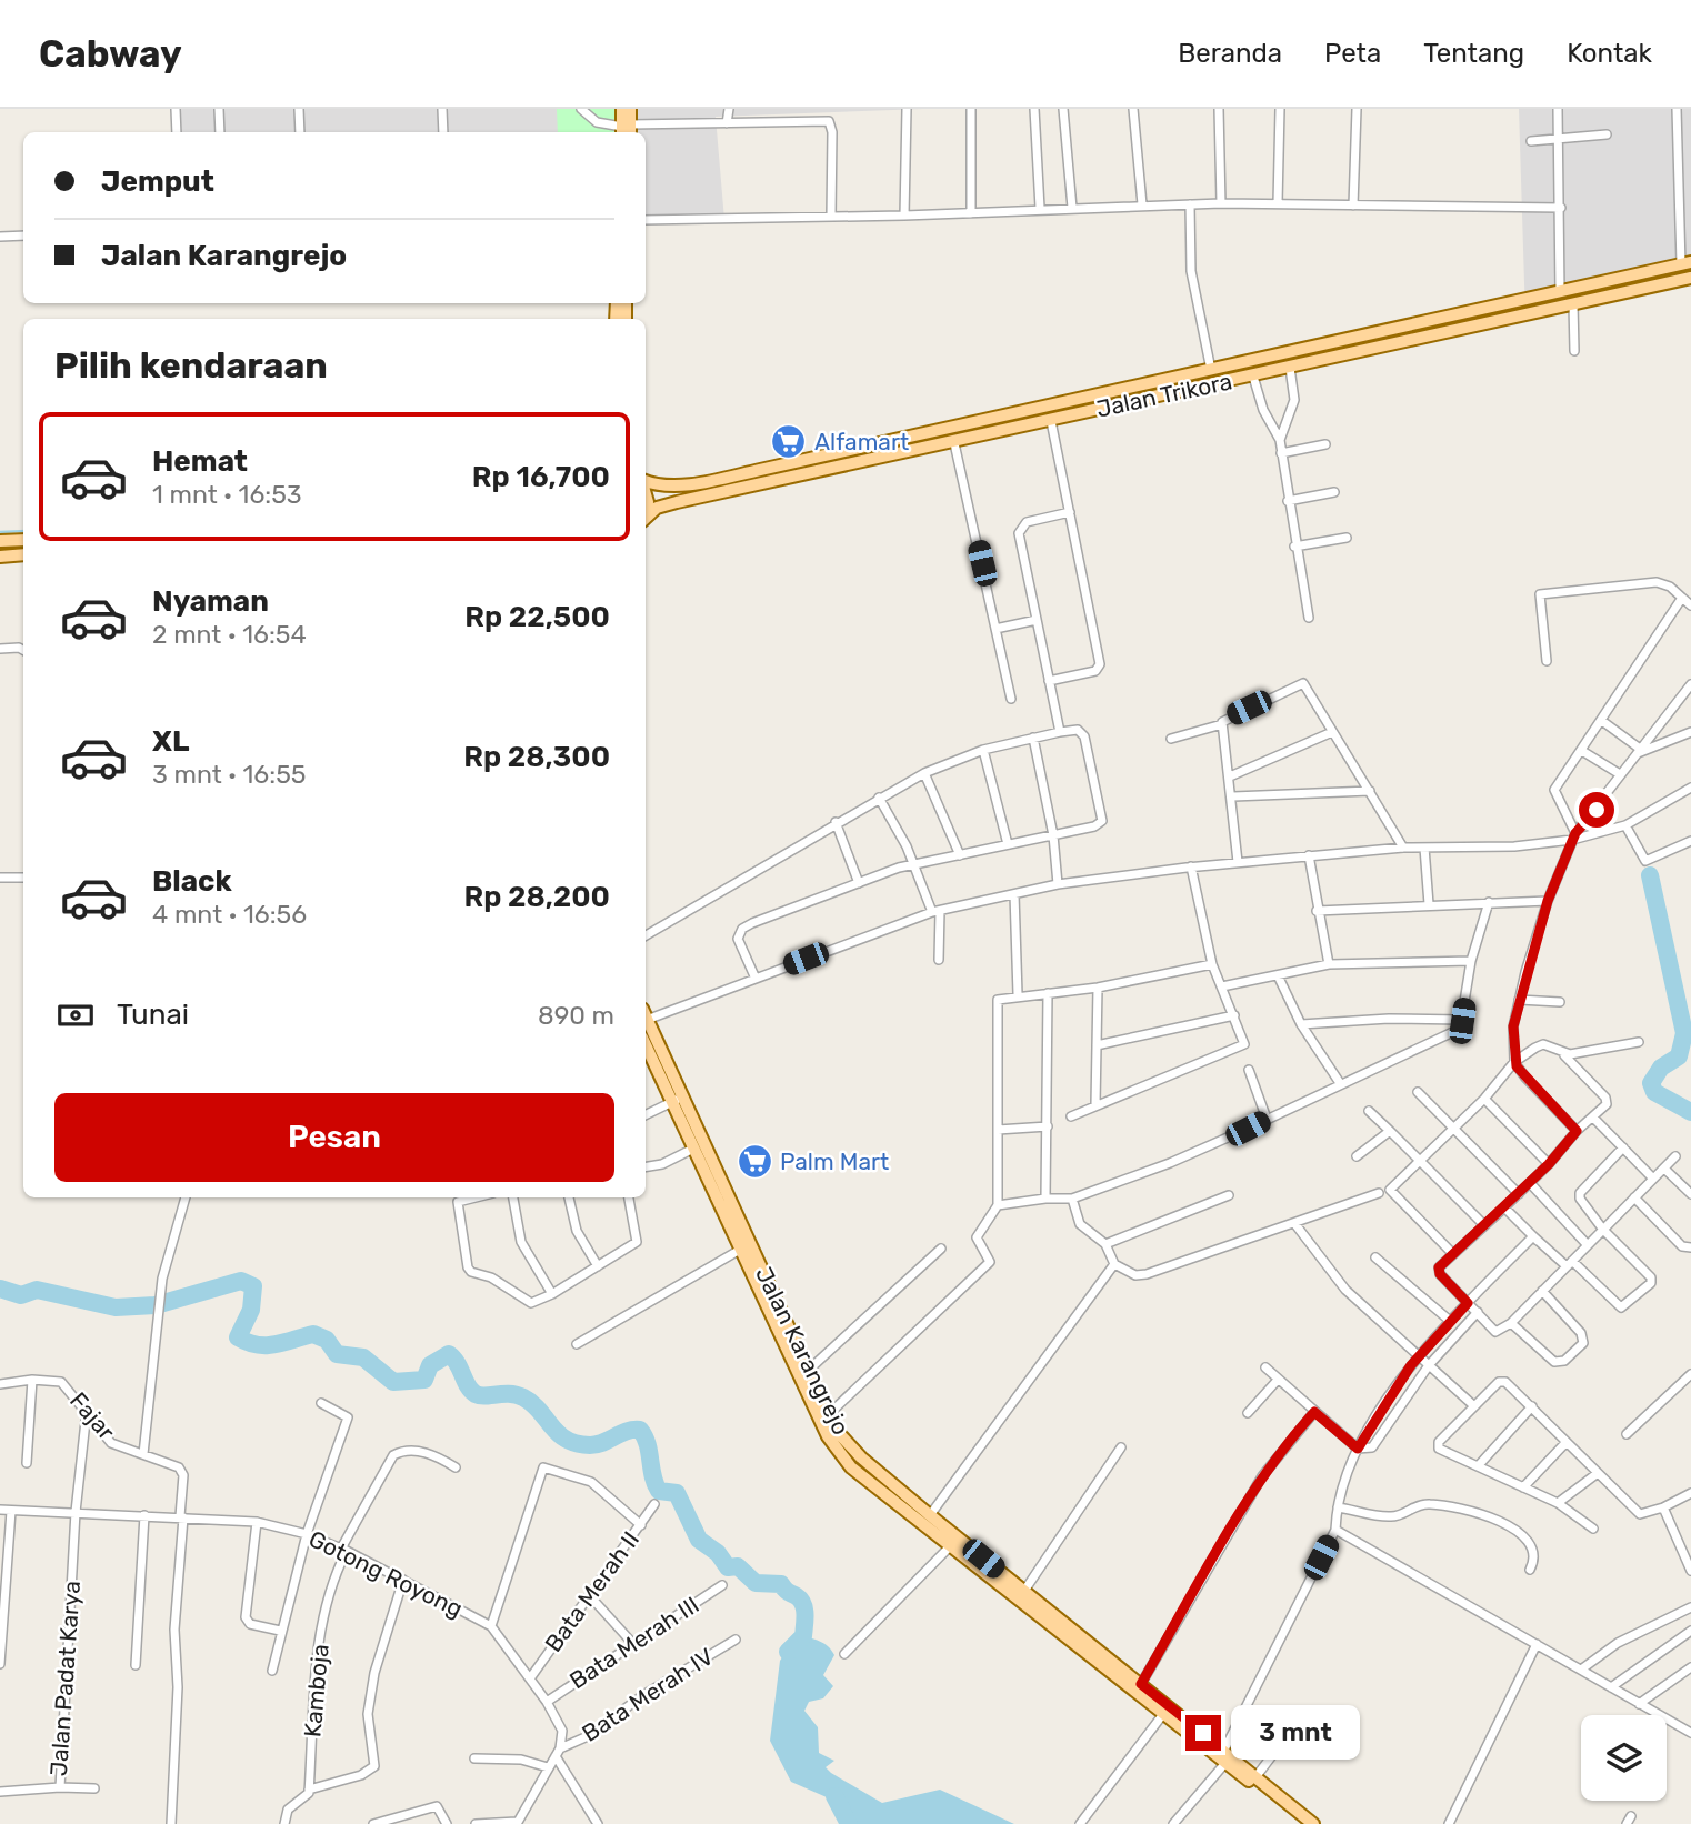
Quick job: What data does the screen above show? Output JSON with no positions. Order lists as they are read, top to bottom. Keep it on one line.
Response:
{"streets":{"main road":["Jalan Trikora","Jalan Karangrejo"],"street":["Fajar","Gotong Royong","Bata Merah II","Bata Merah III","Jalan Padat Karya","Kamboja","Bata Merah IV"]},"crossings":[["Fajar","Gotong Royong"],["Fajar","Jalan Padat Karya"],["Gotong Royong","Bata Merah II"],["Gotong Royong","Bata Merah III"],["Gotong Royong","Jalan Padat Karya"],["Gotong Royong","Kamboja"],["Gotong Royong","Bata Merah IV"]],"places":{"supermarket":["Alfamart","Palm Mart"]},"page":{"header":"Cabway","nav":["Beranda","Peta","Tentang","Kontak"],"banner":["Jemput","Jalan Karangrejo"],"heading":"Pilih kendaraan","list":[{"name":"Hemat","note":"1 mnt · 16:53","value":"Rp 16,700"},{"name":"Nyaman","note":"2 mnt · 16:54","value":"Rp 22,500"},{"name":"XL","note":"3 mnt · 16:55","value":"Rp 28,300"},{"name":"Black","note":"4 mnt · 16:56","value":"Rp 28,200"}],"pay":["Tunai","890 m"],"buttons":"Pesan","bubble":"3 mnt"}}
